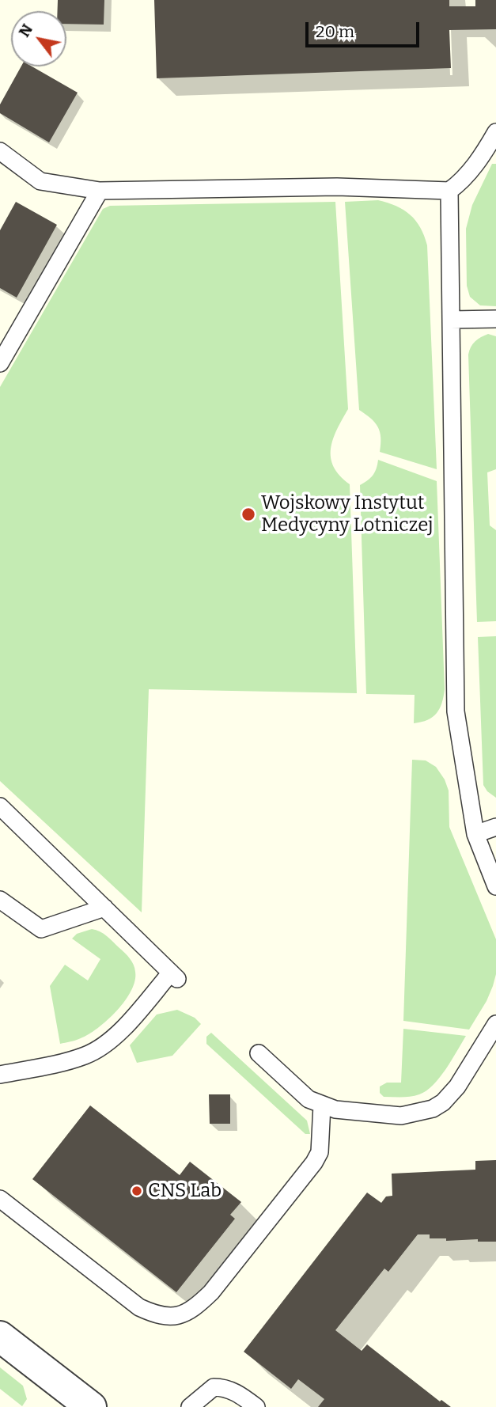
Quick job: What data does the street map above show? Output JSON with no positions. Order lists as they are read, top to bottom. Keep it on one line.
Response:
{"places":["Wojskowy Instytut Medycyny Lotniczej","CNS Lab"],"scale_bar":"20 m","north":"top left"}
